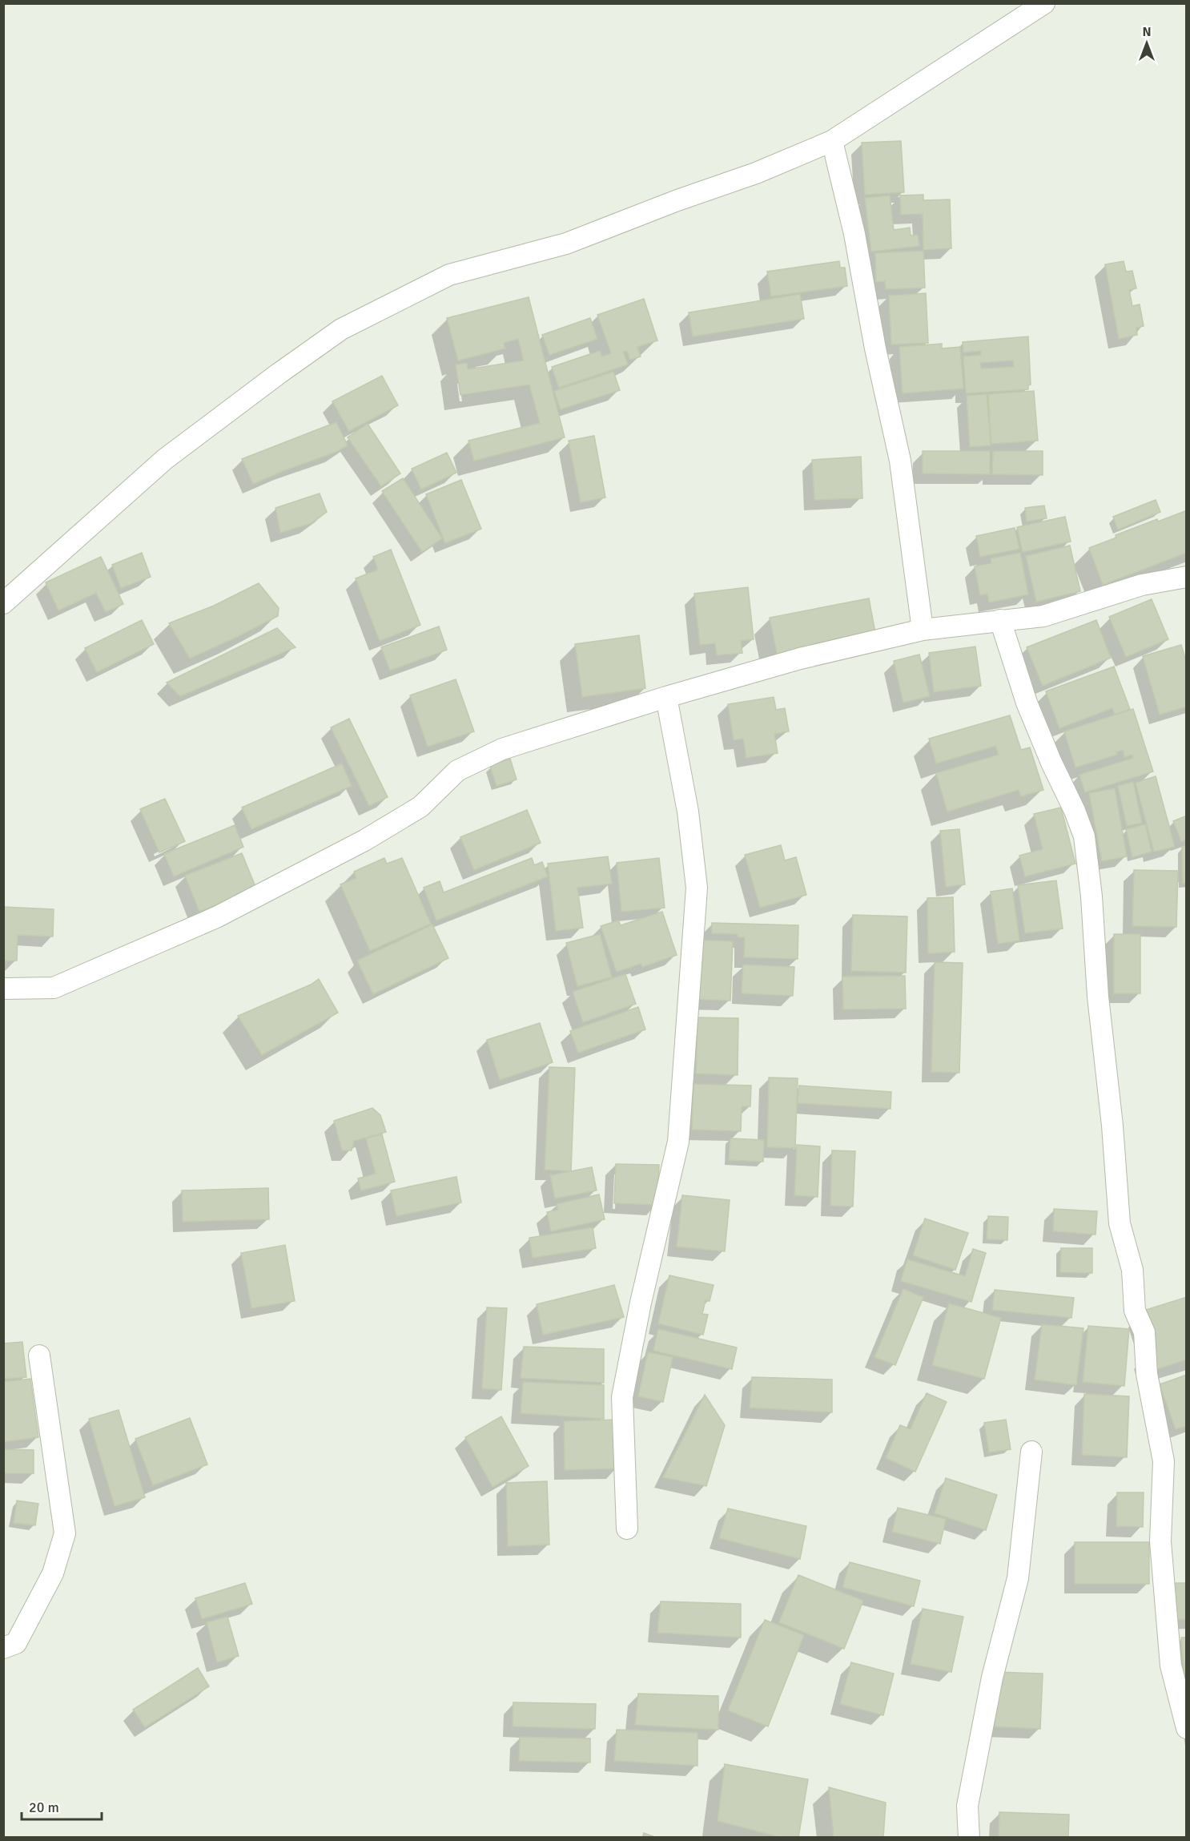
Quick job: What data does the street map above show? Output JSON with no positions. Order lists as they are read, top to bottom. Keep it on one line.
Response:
{"scale_bar":"20 m","north":"top"}
